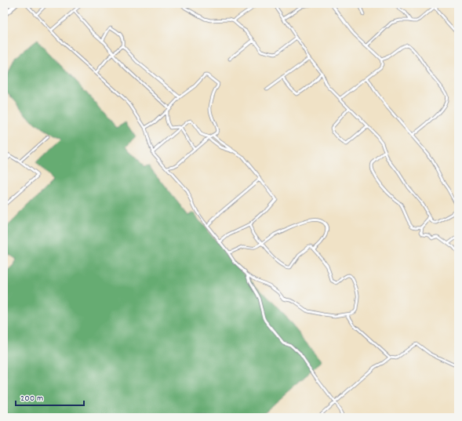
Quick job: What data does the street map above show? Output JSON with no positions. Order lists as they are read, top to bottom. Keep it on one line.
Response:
{"scale_bar":"200 m"}
